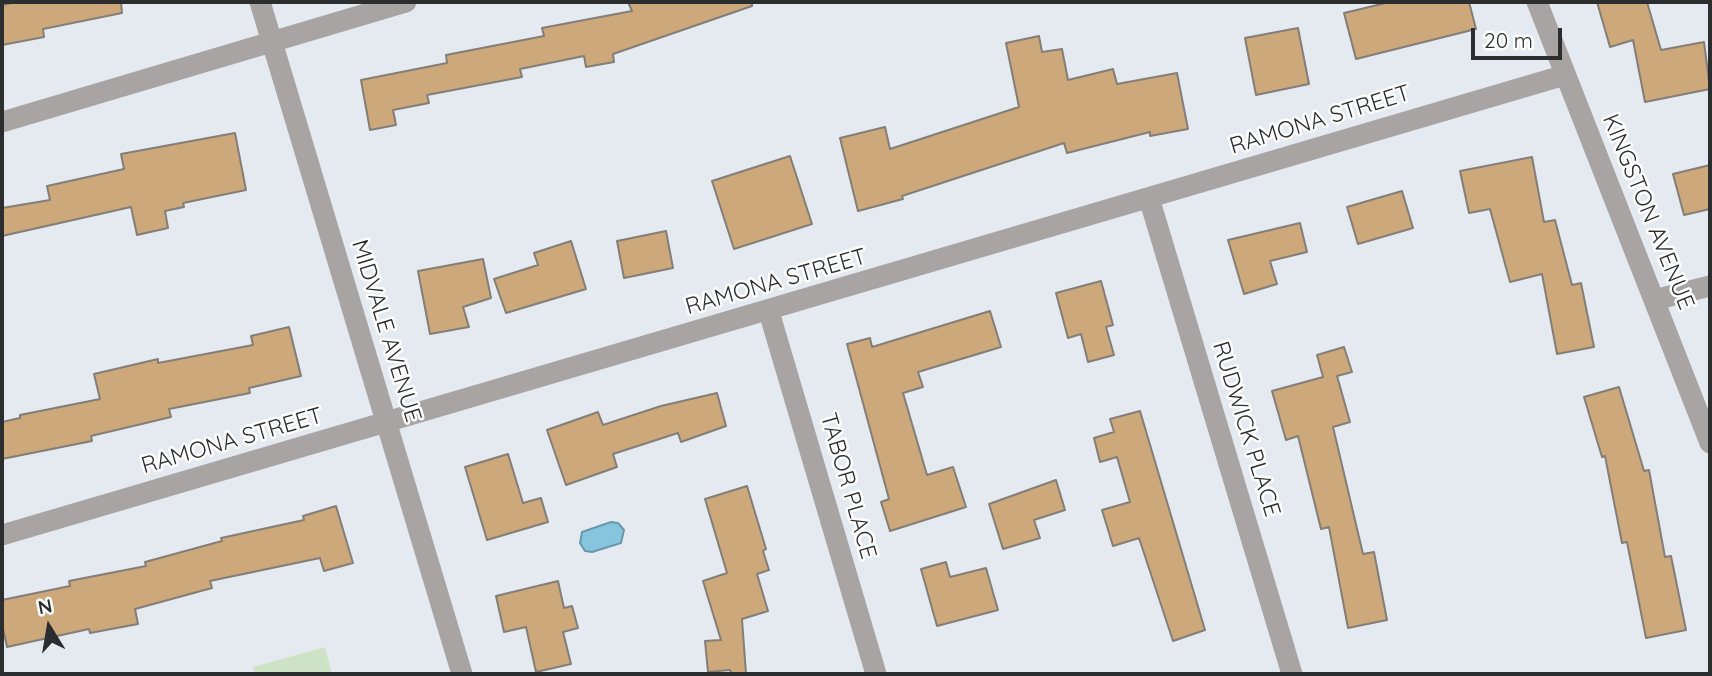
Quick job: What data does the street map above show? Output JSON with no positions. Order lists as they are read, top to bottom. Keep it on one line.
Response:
{"streets":{"street":["RAMONA STREET","KINGSTON AVENUE","MIDVALE AVENUE","RUDWICK PLACE","TABOR PLACE"]},"crossings":[["RAMONA STREET","KINGSTON AVENUE"],["RAMONA STREET","MIDVALE AVENUE"],["RAMONA STREET","RUDWICK PLACE"],["RAMONA STREET","TABOR PLACE"]],"scale_bar":"20 m","north":"top"}
